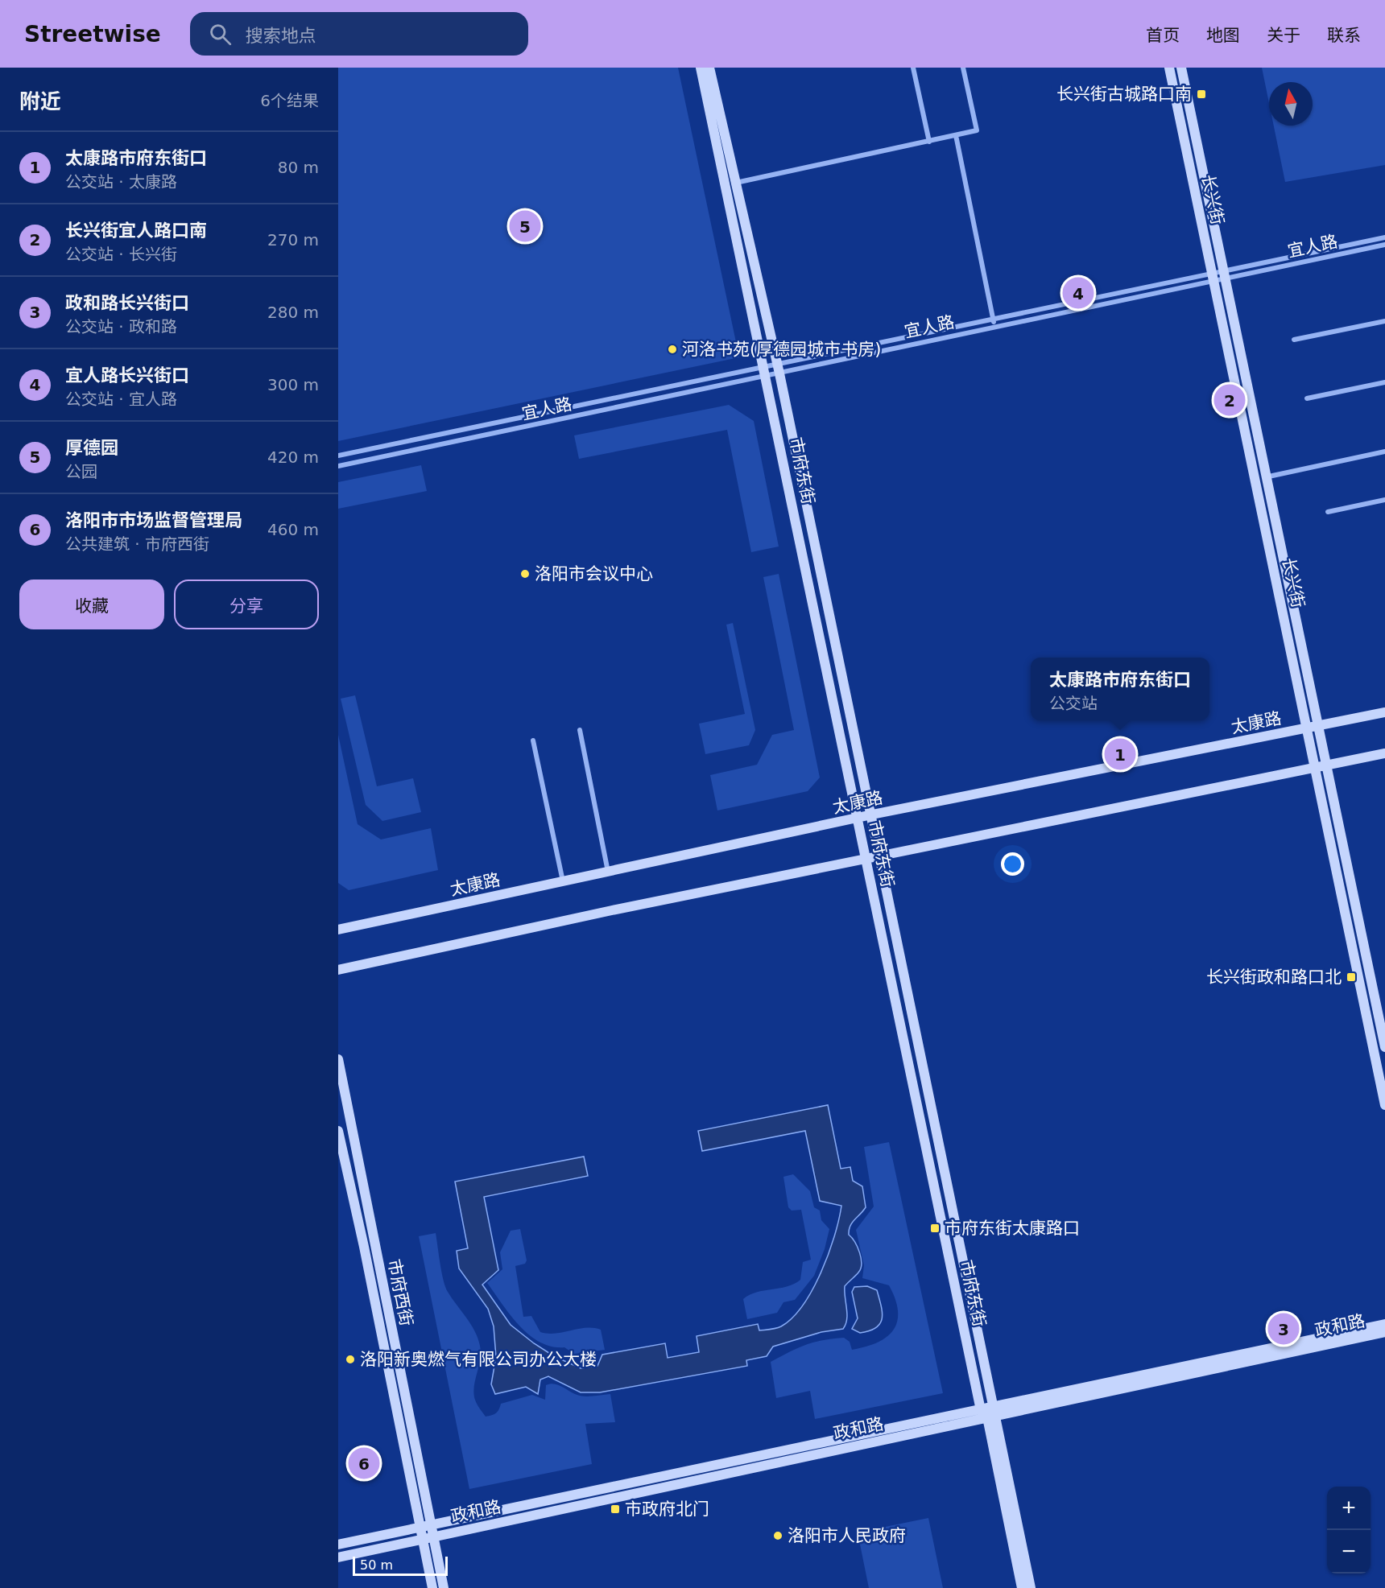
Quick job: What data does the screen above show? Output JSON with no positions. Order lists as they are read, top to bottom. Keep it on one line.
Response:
{"streets":{"street":["长兴街","宜人路","市府东街","太康路","市府西街","政和路"]},"crossings":[["长兴街","宜人路"],["长兴街","太康路"],["宜人路","市府东街"],["市府东街","太康路"],["市府东街","政和路"],["市府西街","政和路"]],"places":{"transit":["长兴街古城路口南","长兴街政和路口北","市府东街太康路口","市政府北门"],"other":["河洛书苑(厚德园城市书房)","洛阳市会议中心","洛阳新奥燃气有限公司办公大楼","洛阳市人民政府"]},"scale_bar":"50 m","north":"top","page":{"header":"Streetwise","search":"搜索地点","nav":["首页","地图","关于","联系"],"heading":["附近","6个结果"],"list":[{"mark":"1","name":"太康路市府东街口","note":"公交站 · 太康路","value":"80 m"},{"mark":"2","name":"长兴街宜人路口南","note":"公交站 · 长兴街","value":"270 m"},{"mark":"3","name":"政和路长兴街口","note":"公交站 · 政和路","value":"280 m"},{"mark":"4","name":"宜人路长兴街口","note":"公交站 · 宜人路","value":"300 m"},{"mark":"5","name":"厚德园","note":"公园","value":"420 m"},{"mark":"6","name":"洛阳市市场监督管理局","note":"公共建筑 · 市府西街","value":"460 m"}],"pins":["5","4","2","1","3","6"],"buttons":["收藏","分享"],"popup":["太康路市府东街口","公交站"],"map_buttons":["+","−"],"scale":"50 m"}}
